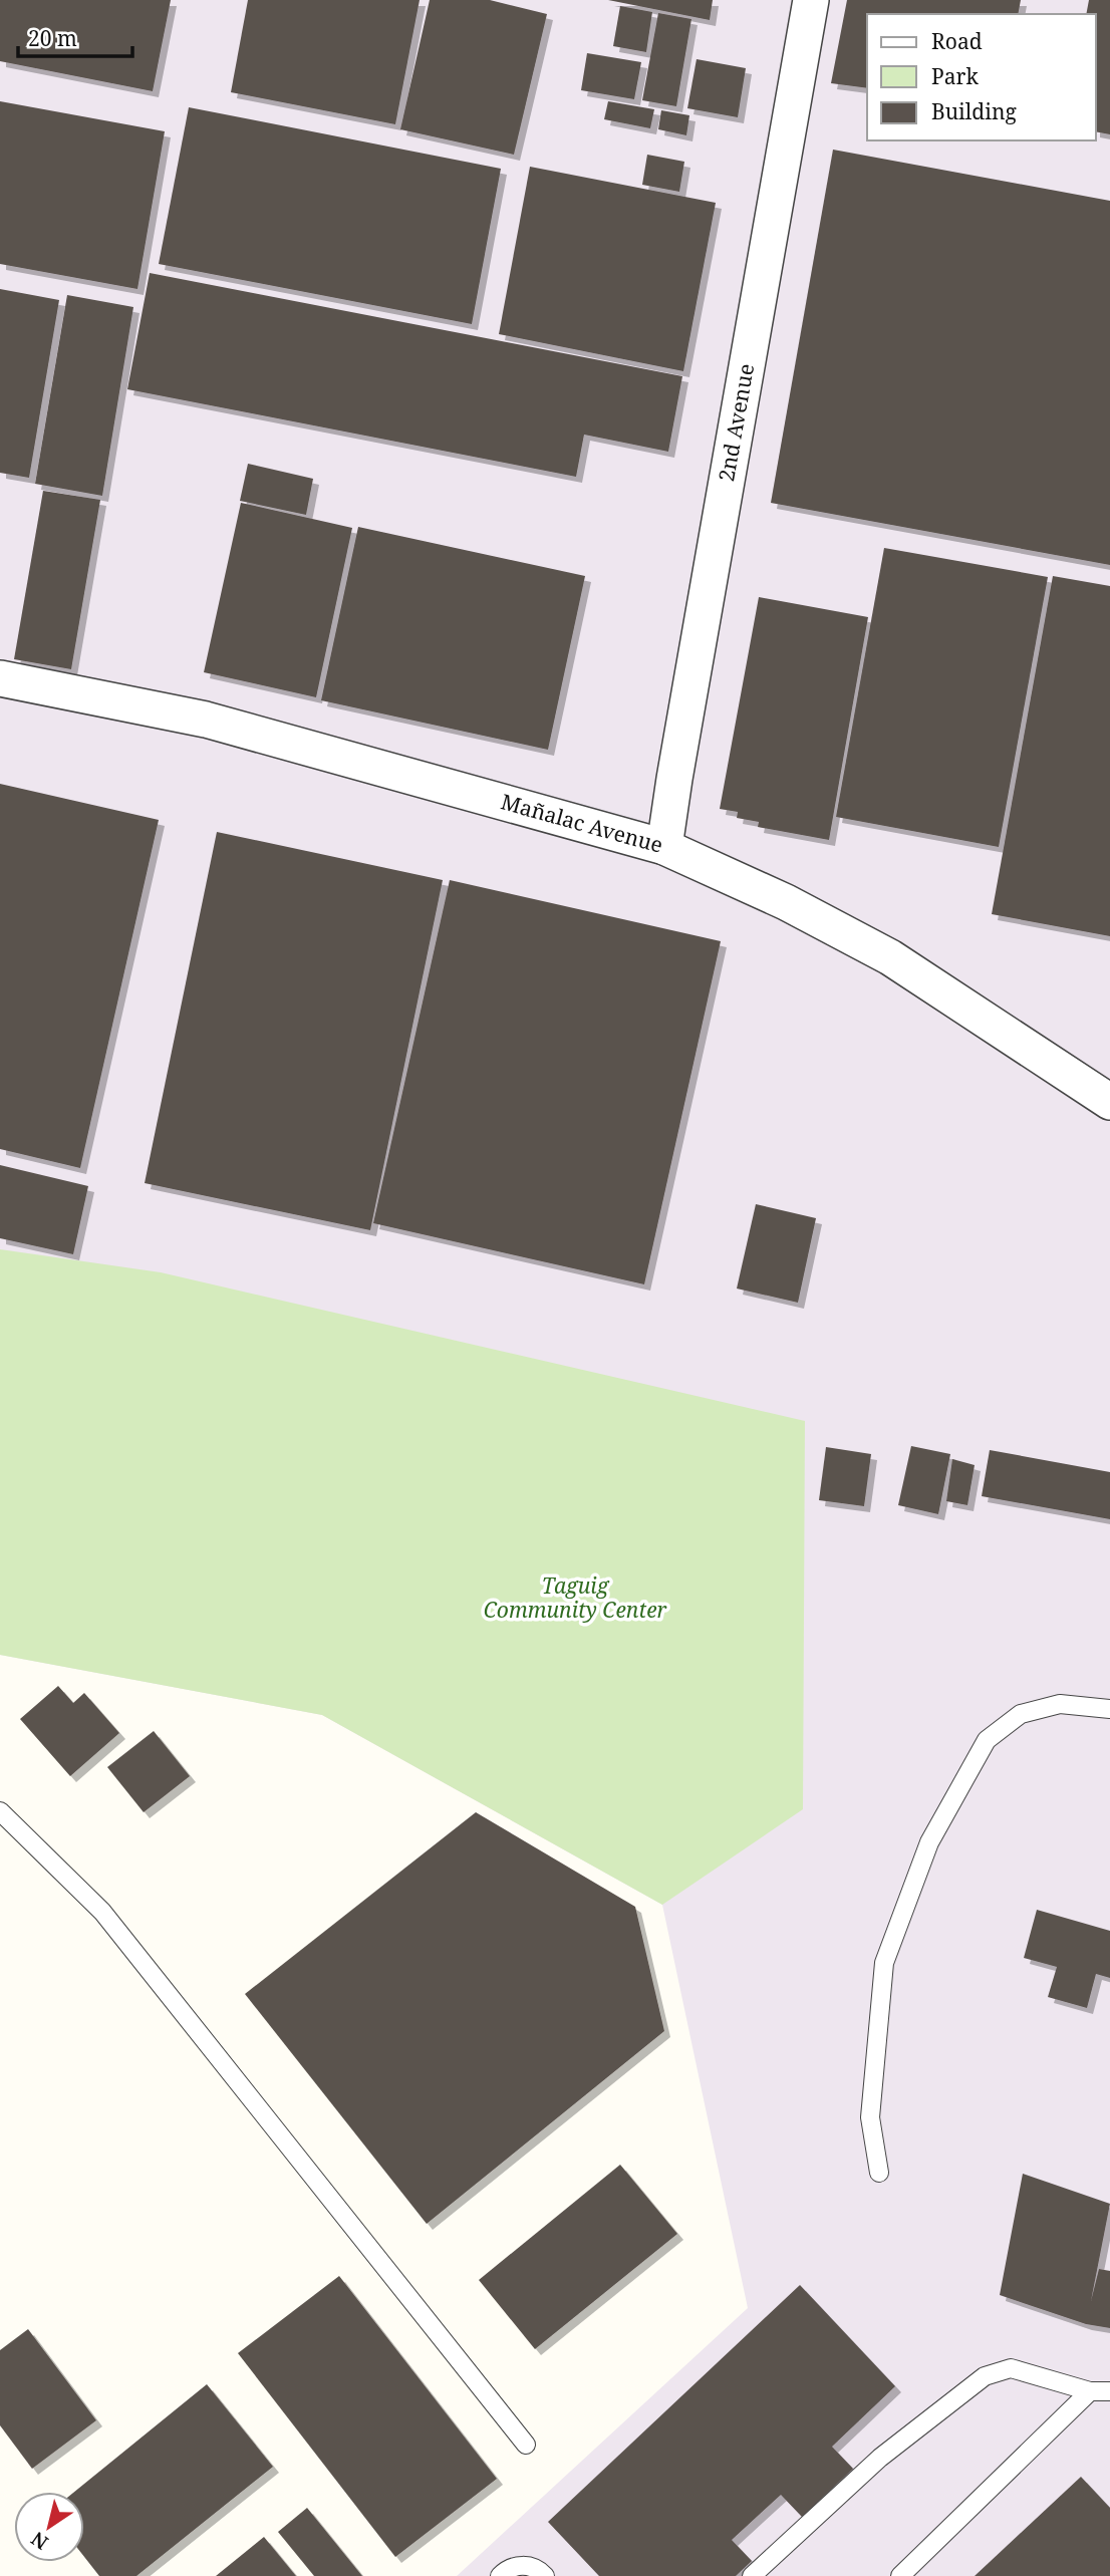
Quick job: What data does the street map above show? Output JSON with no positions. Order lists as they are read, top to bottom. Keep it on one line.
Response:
{"streets":{"street":["2nd Avenue","Mañalac Avenue"]},"crossings":[["2nd Avenue","Mañalac Avenue"]],"parks":["Taguig Community Center"],"legend":["Road","Park","Building"],"scale_bar":"20 m","north":"bottom left"}
